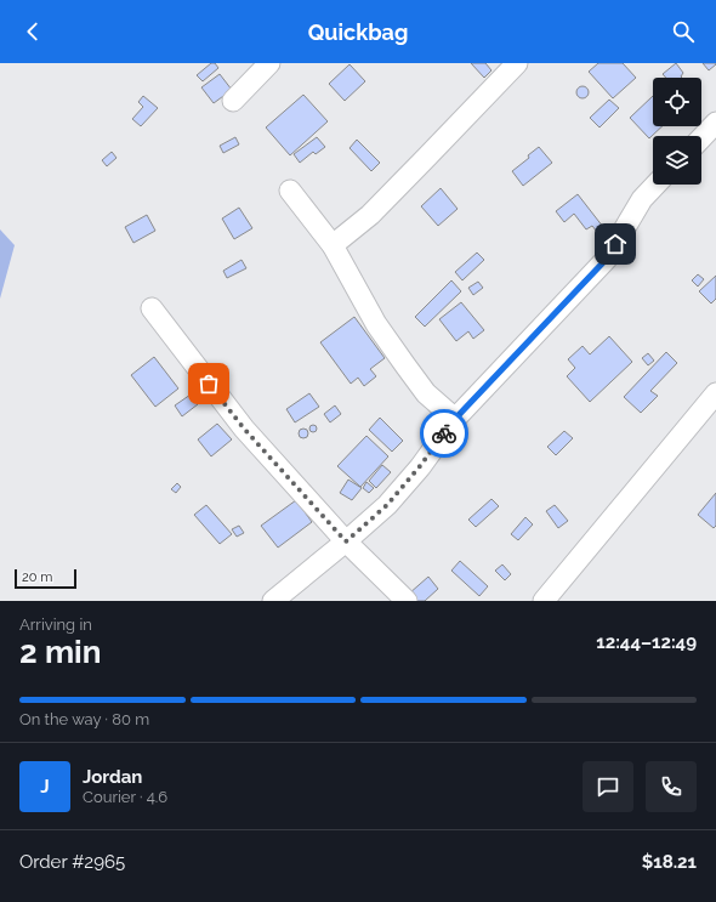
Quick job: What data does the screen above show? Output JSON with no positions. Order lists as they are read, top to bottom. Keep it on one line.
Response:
{"scale_bar":"20 m","page":{"header":"Quickbag","scale":"20 m","heading":["2 min","Arriving in","12:44–12:49"],"panel":["Jordan","Courier · 4.6","Order #2965","$18.21"],"bar":"On the way · 80 m","round":"J"}}
